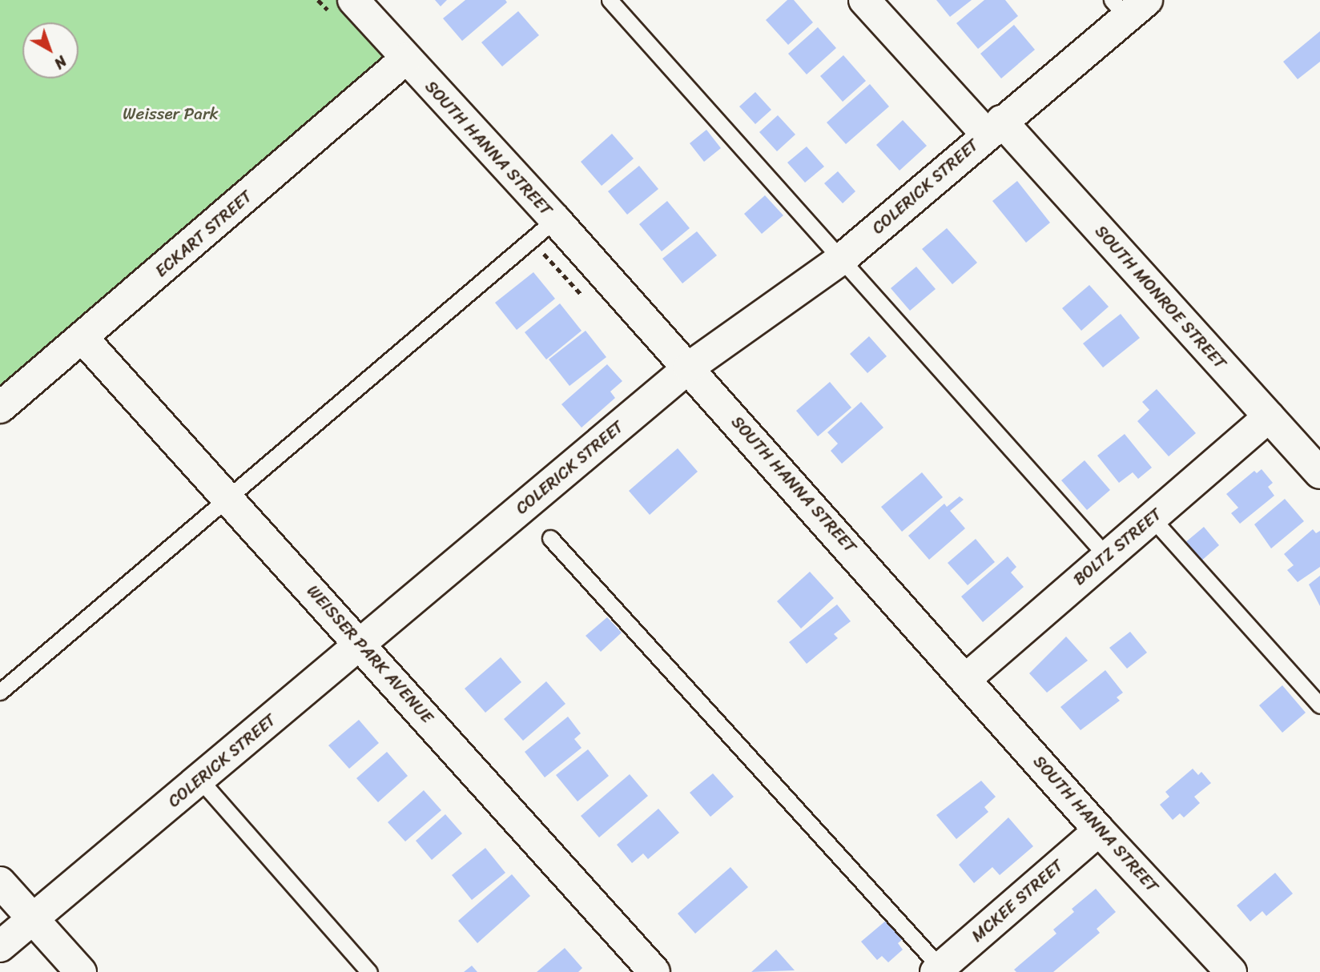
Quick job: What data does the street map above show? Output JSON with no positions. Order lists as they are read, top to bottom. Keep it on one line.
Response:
{"streets":{"street":["SOUTH HANNA STREET","COLERICK STREET","ECKART STREET","SOUTH MONROE STREET","BOLTZ STREET","WEISSER PARK AVENUE","MCKEE STREET"]},"crossings":[["SOUTH HANNA STREET","COLERICK STREET"],["SOUTH HANNA STREET","ECKART STREET"],["SOUTH HANNA STREET","BOLTZ STREET"],["SOUTH HANNA STREET","MCKEE STREET"],["COLERICK STREET","SOUTH MONROE STREET"],["COLERICK STREET","WEISSER PARK AVENUE"],["ECKART STREET","WEISSER PARK AVENUE"],["SOUTH MONROE STREET","BOLTZ STREET"]],"parks":["Weisser Park"],"north":"bottom right"}
